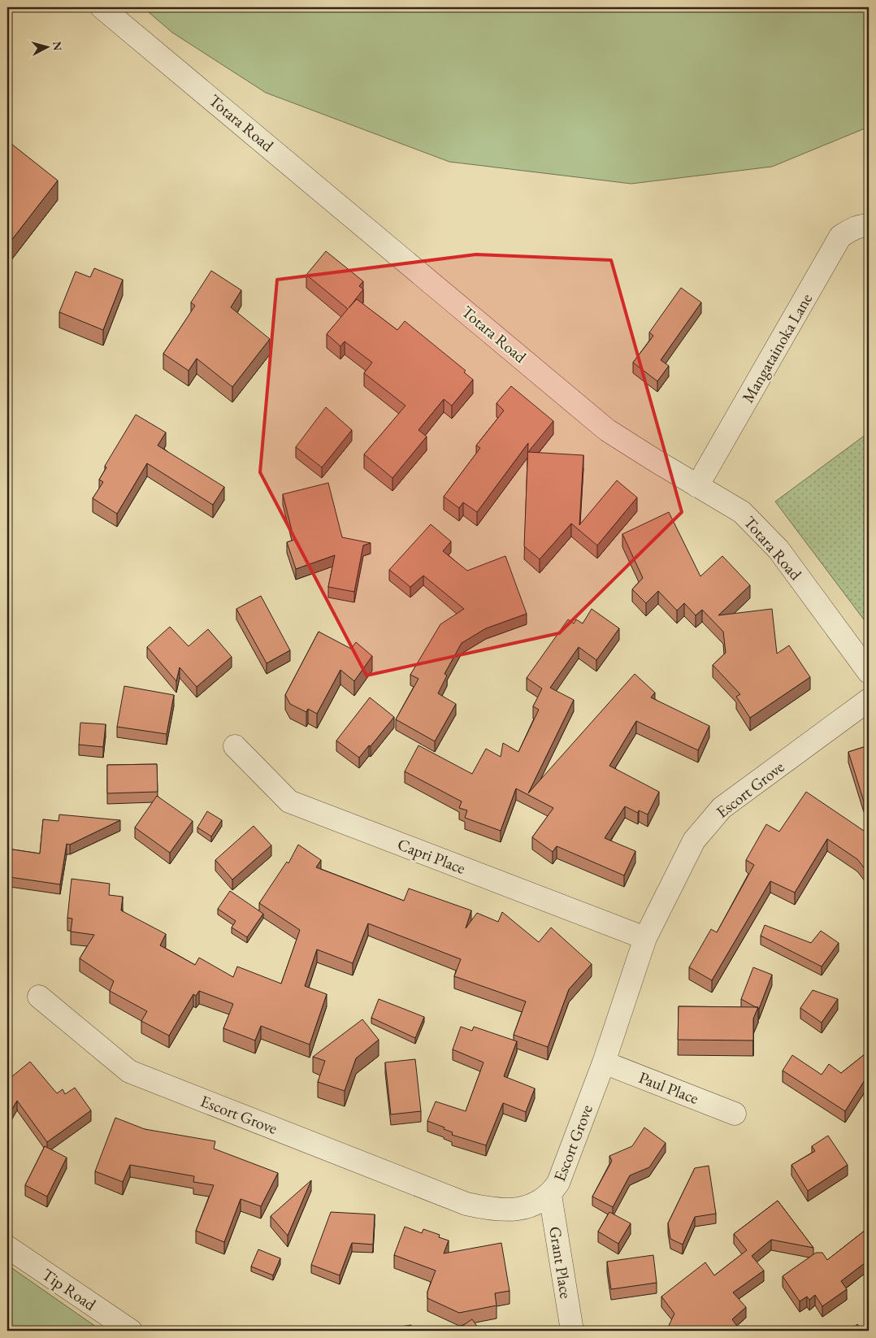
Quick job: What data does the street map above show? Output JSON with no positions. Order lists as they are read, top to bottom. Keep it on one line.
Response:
{"streets":{"street":["Totara Road","Mangatainoka Lane","Escort Grove","Capri Place","Paul Place","Grant Place","Tip Road"]},"crossings":[["Totara Road","Mangatainoka Lane"],["Escort Grove","Capri Place"],["Escort Grove","Paul Place"],["Escort Grove","Grant Place"]],"north":"right"}
